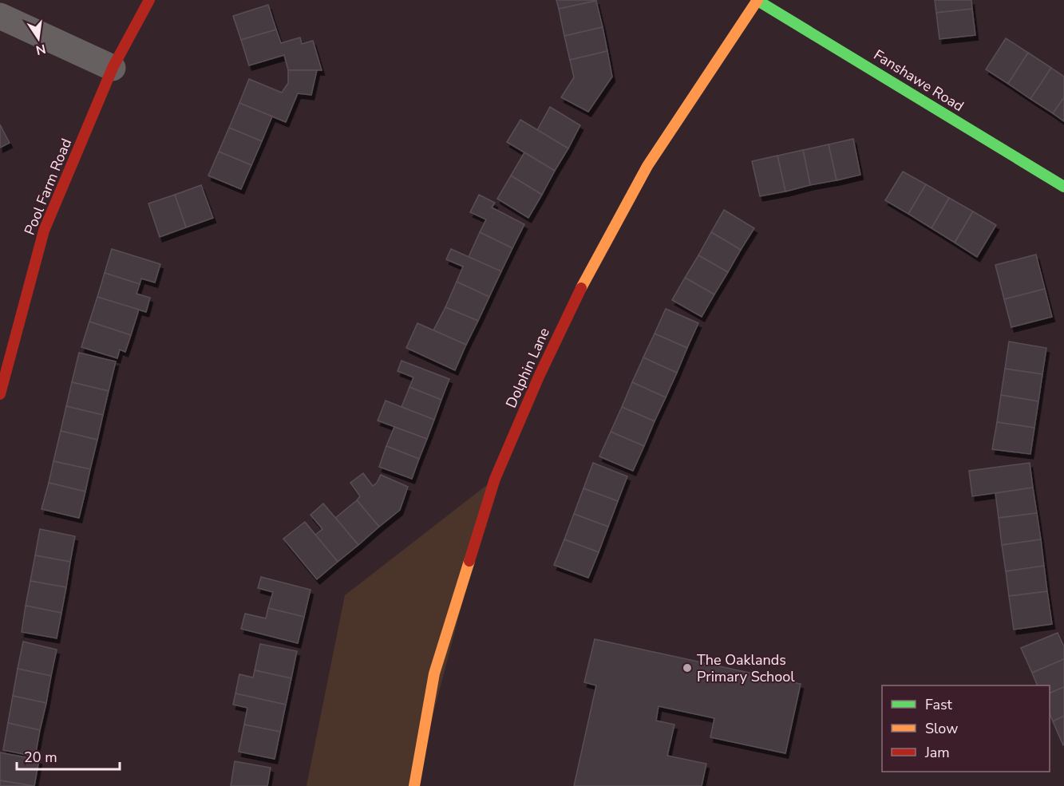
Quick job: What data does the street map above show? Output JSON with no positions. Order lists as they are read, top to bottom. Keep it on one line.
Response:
{"streets":{"street":["Fanshawe Road","Pool Farm Road","Dolphin Lane"]},"crossings":[["Fanshawe Road","Dolphin Lane"]],"places":["The Oaklands Primary School"],"legend":["Fast","Slow","Jam"],"scale_bar":"20 m","north":"bottom"}
